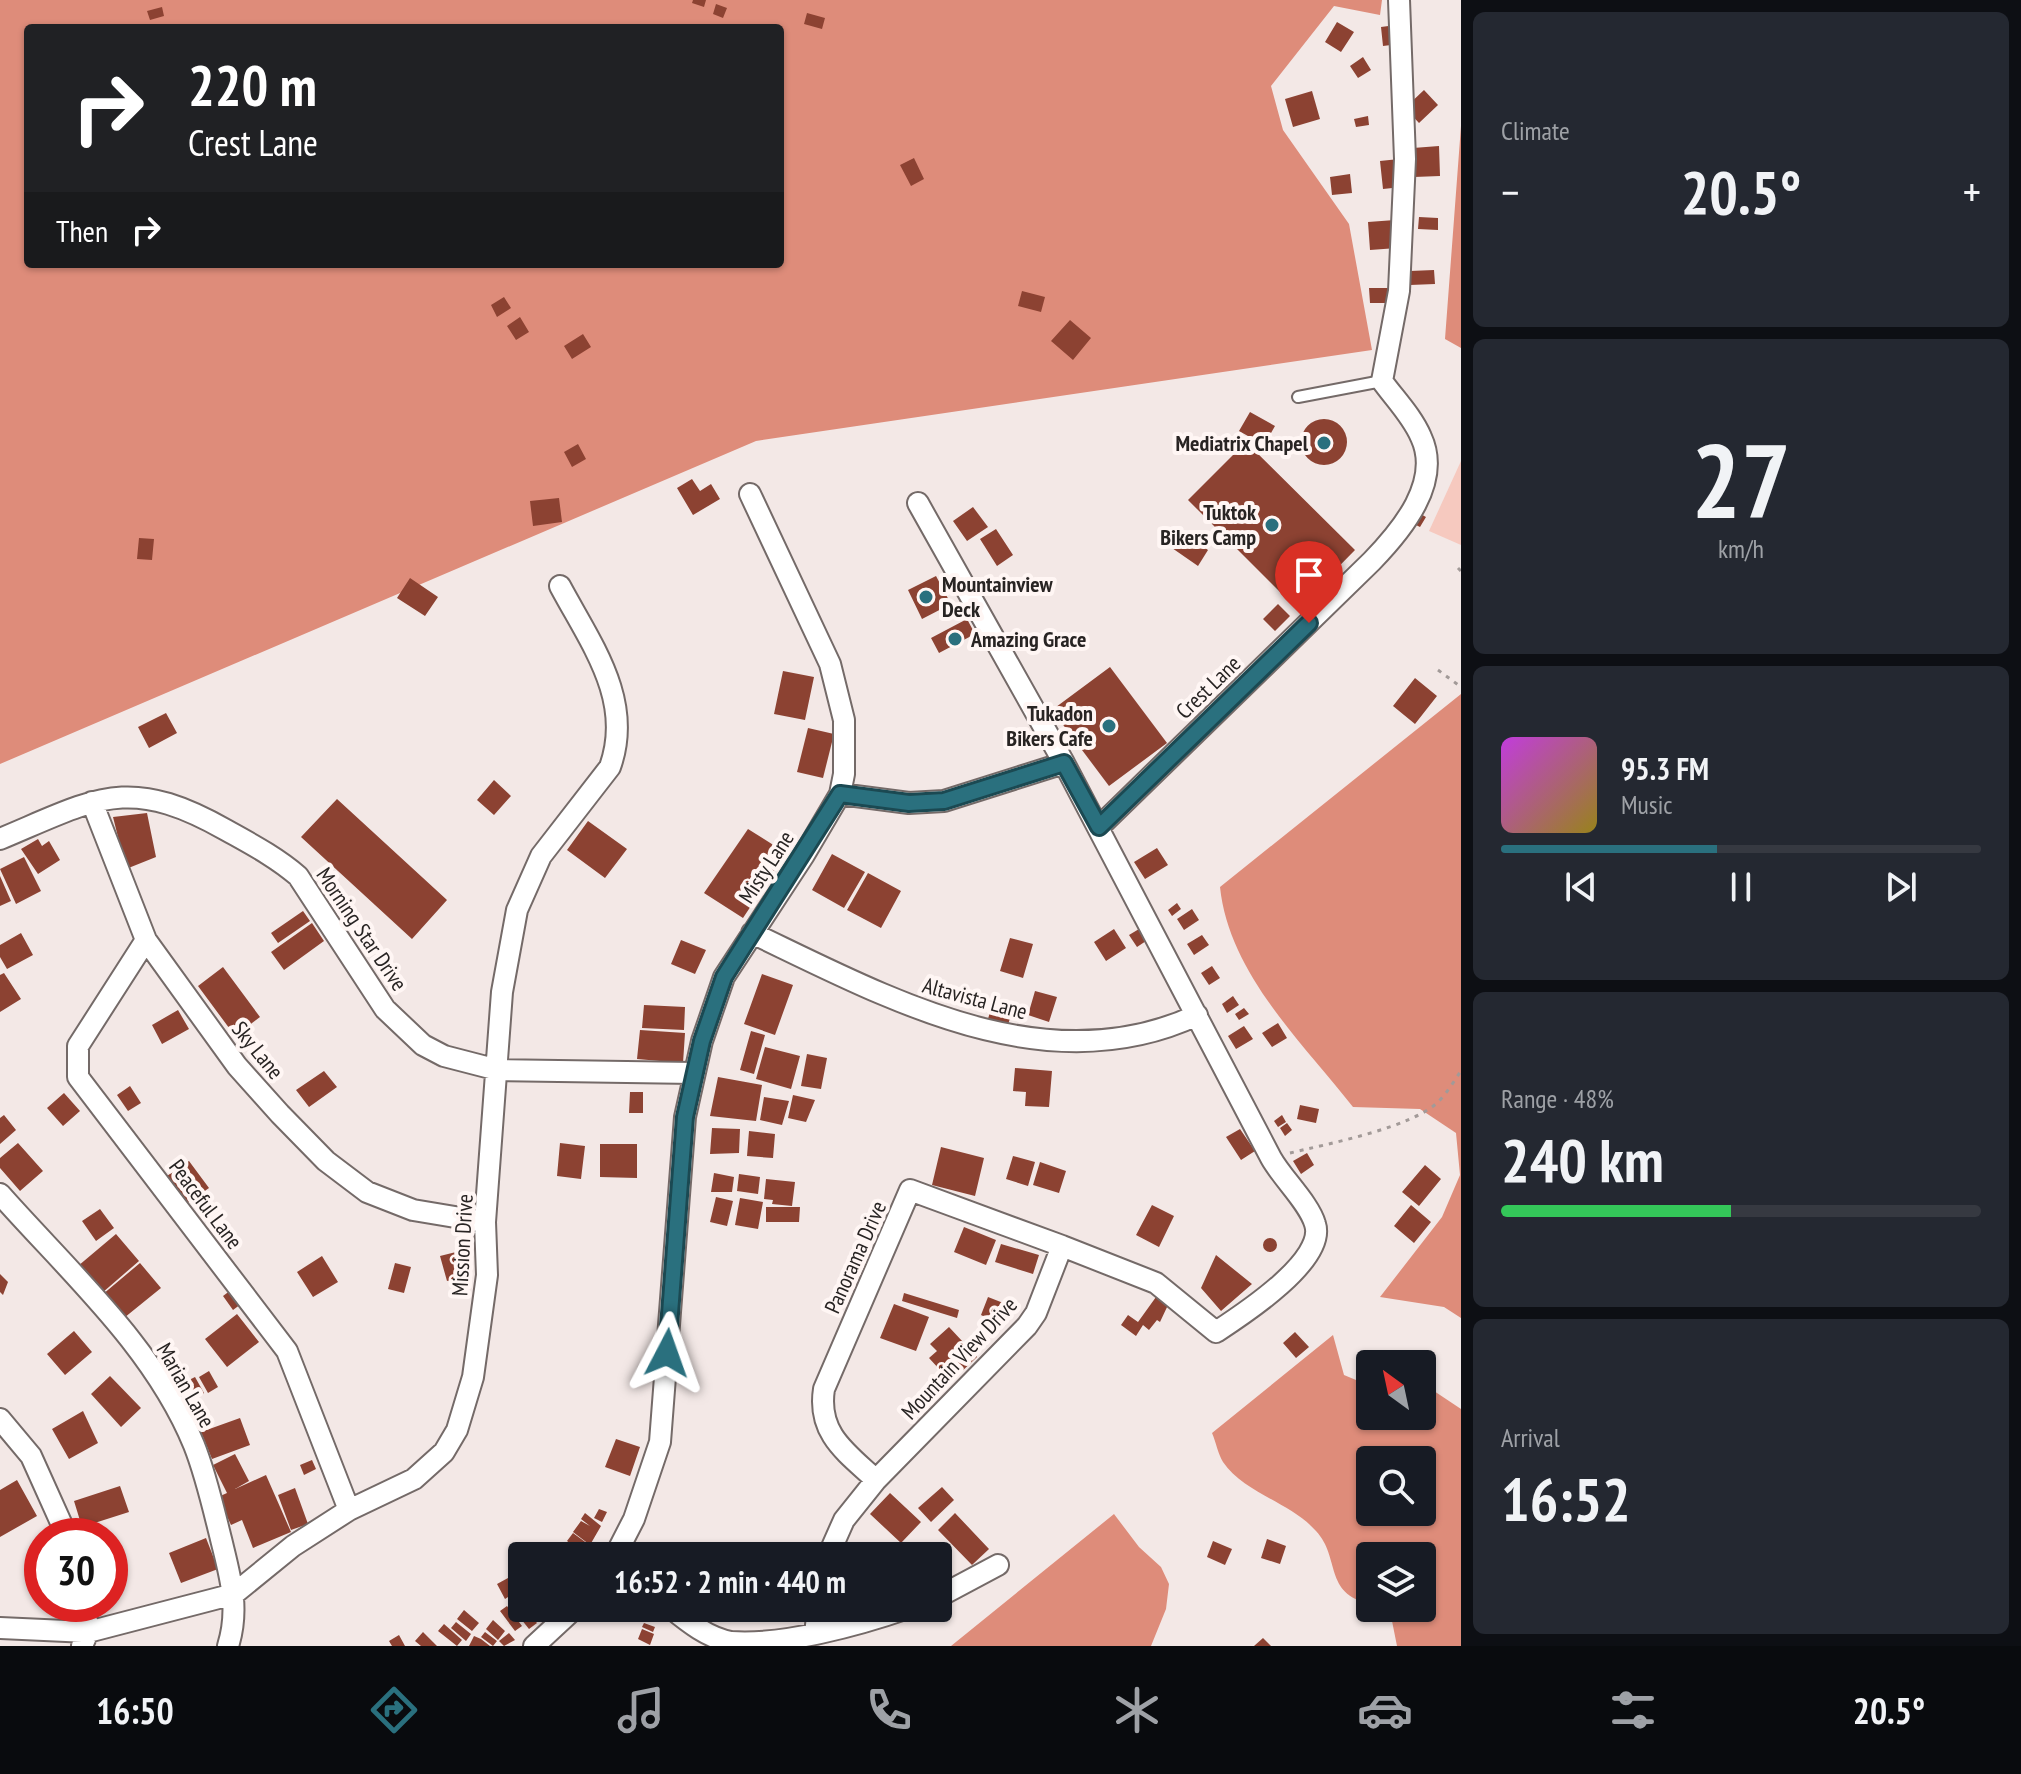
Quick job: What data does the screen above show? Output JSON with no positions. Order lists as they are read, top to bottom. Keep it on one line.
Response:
{"streets":{"street":["Crest Lane","Misty Lane","Morning Star Drive","Altavista Lane","Sky Lane","Peaceful Lane","Mission Drive","Panorama Drive","Mountain View Drive","Marian Lane"]},"crossings":[["Misty Lane","Morning Star Drive"],["Misty Lane","Altavista Lane"],["Morning Star Drive","Sky Lane"],["Morning Star Drive","Mission Drive"],["Sky Lane","Peaceful Lane"],["Sky Lane","Mission Drive"],["Peaceful Lane","Mission Drive"],["Mission Drive","Marian Lane"],["Panorama Drive","Mountain View Drive"]],"places":["Mediatrix Chapel","Tuktok Bikers Camp","Mountainview Deck","Amazing Grace","Tukadon Bikers Cafe"],"north":"top left","page":{"tile":["Climate",["27","km/h"],["Range · 48%","240 km"],["Arrival","16:52"]],"turn":["220 m","Crest Lane"],"heat":["−","20.5°","+"],"then":"Then","song":["95.3 FM","Music"],"limit":"30","trip":"16:52 · 2 min · 440 m","tabs":["16:50","20.5°"]}}
